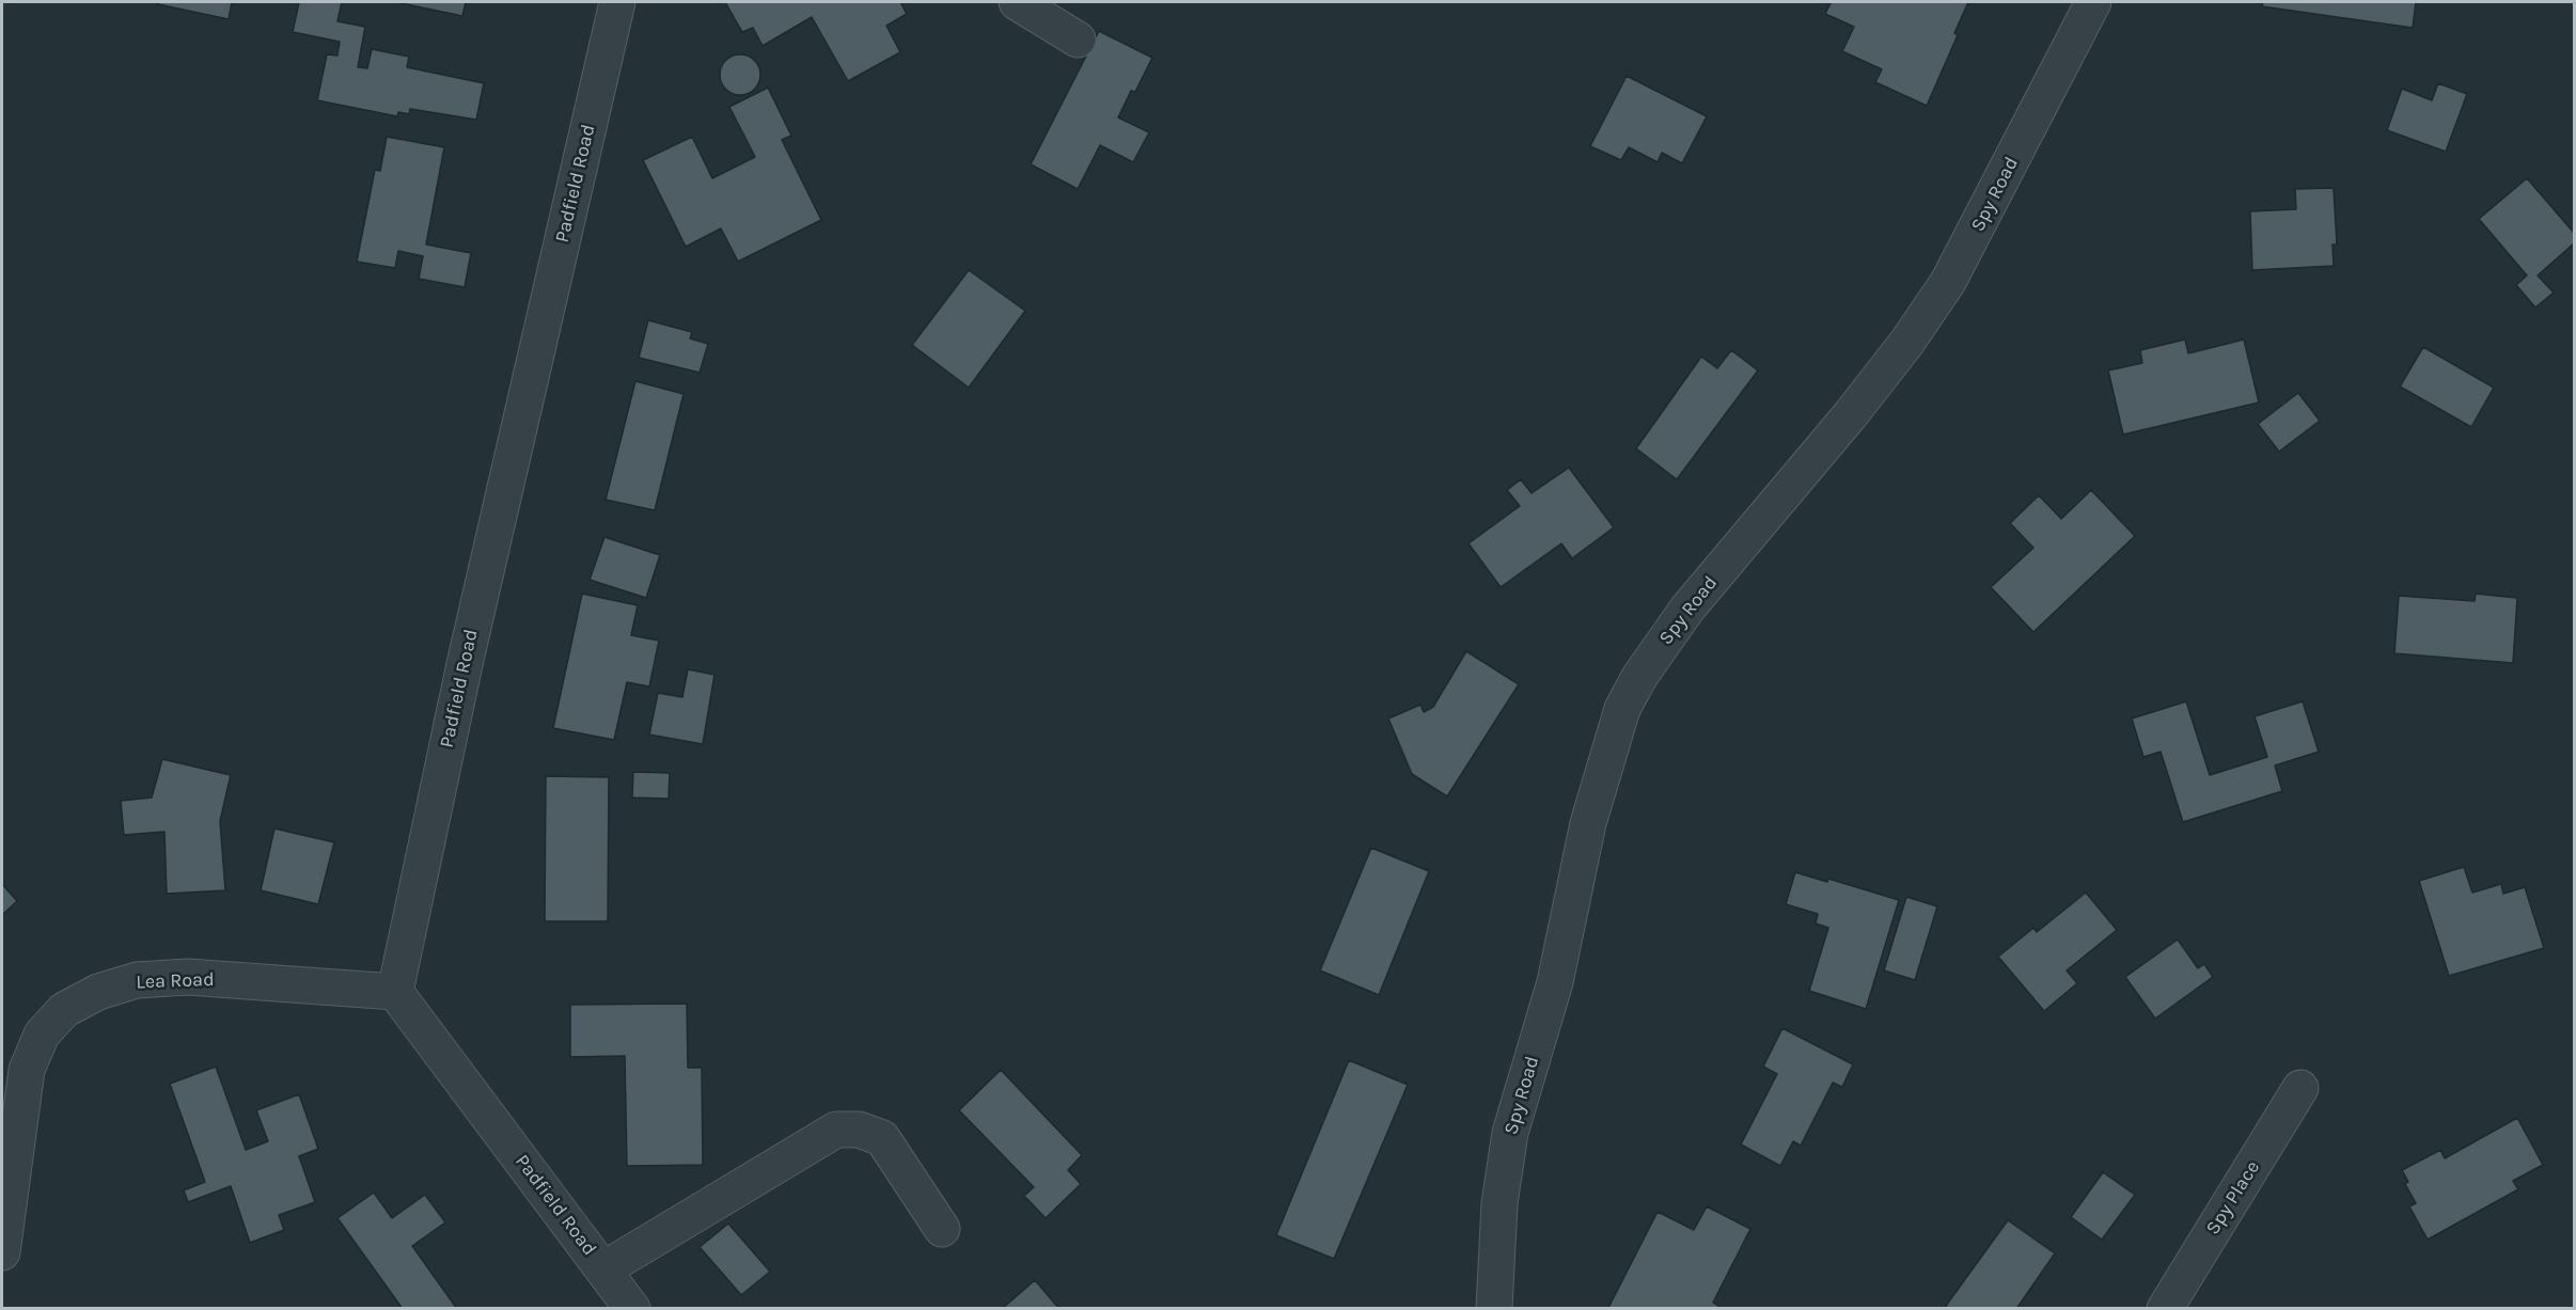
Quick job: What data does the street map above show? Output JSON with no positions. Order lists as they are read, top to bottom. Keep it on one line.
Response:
{"streets":{"street":["Padfield Road","Spy Road","Lea Road","Spy Place"]},"crossings":[["Padfield Road","Lea Road"]]}
